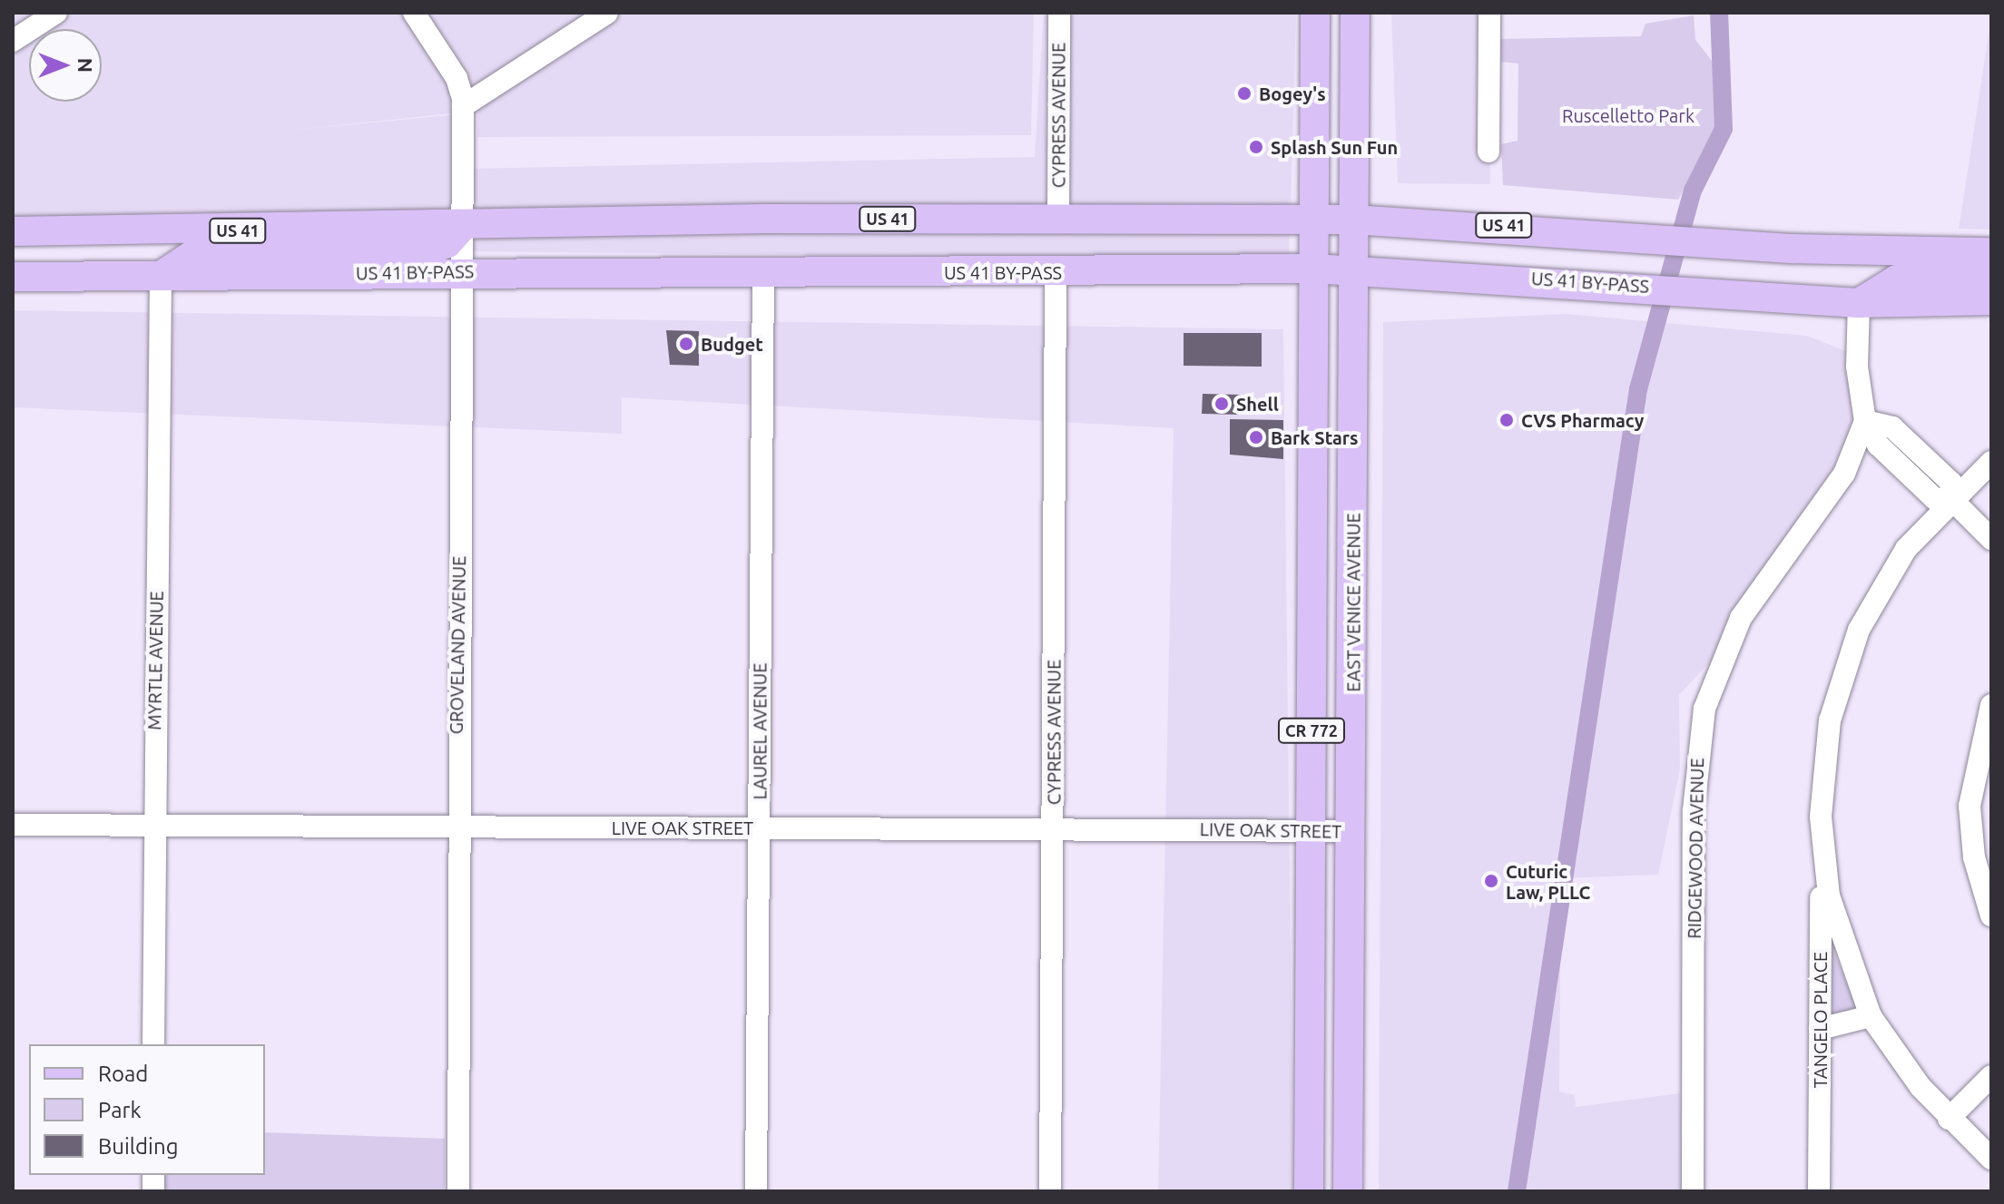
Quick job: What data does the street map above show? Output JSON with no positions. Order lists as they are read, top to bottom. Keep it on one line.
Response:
{"streets":{"main road":["US 41","US 41 BY-PASS","EAST VENICE AVENUE","CR 772"],"street":["CYPRESS AVENUE","GROVELAND AVENUE","MYRTLE AVENUE","LAUREL AVENUE","LIVE OAK STREET","RIDGEWOOD AVENUE","TANGELO PLACE"]},"crossings":[["CYPRESS AVENUE","US 41"],["CYPRESS AVENUE","US 41 BY-PASS"],["CYPRESS AVENUE","LIVE OAK STREET"],["US 41","EAST VENICE AVENUE"],["US 41","GROVELAND AVENUE"],["US 41","CR 772"],["US 41 BY-PASS","EAST VENICE AVENUE"],["US 41 BY-PASS","GROVELAND AVENUE"],["US 41 BY-PASS","MYRTLE AVENUE"],["US 41 BY-PASS","CR 772"],["US 41 BY-PASS","LAUREL AVENUE"],["EAST VENICE AVENUE","LIVE OAK STREET"],["GROVELAND AVENUE","LIVE OAK STREET"],["MYRTLE AVENUE","LIVE OAK STREET"],["CR 772","LIVE OAK STREET"],["LAUREL AVENUE","LIVE OAK STREET"]],"parks":["Ruscelletto Park"],"places":["Bogey's","Splash Sun Fun","Budget","Shell","CVS Pharmacy","Bark Stars","Cuturic Law, PLLC"],"legend":["Road","Park","Building"],"north":"right"}
